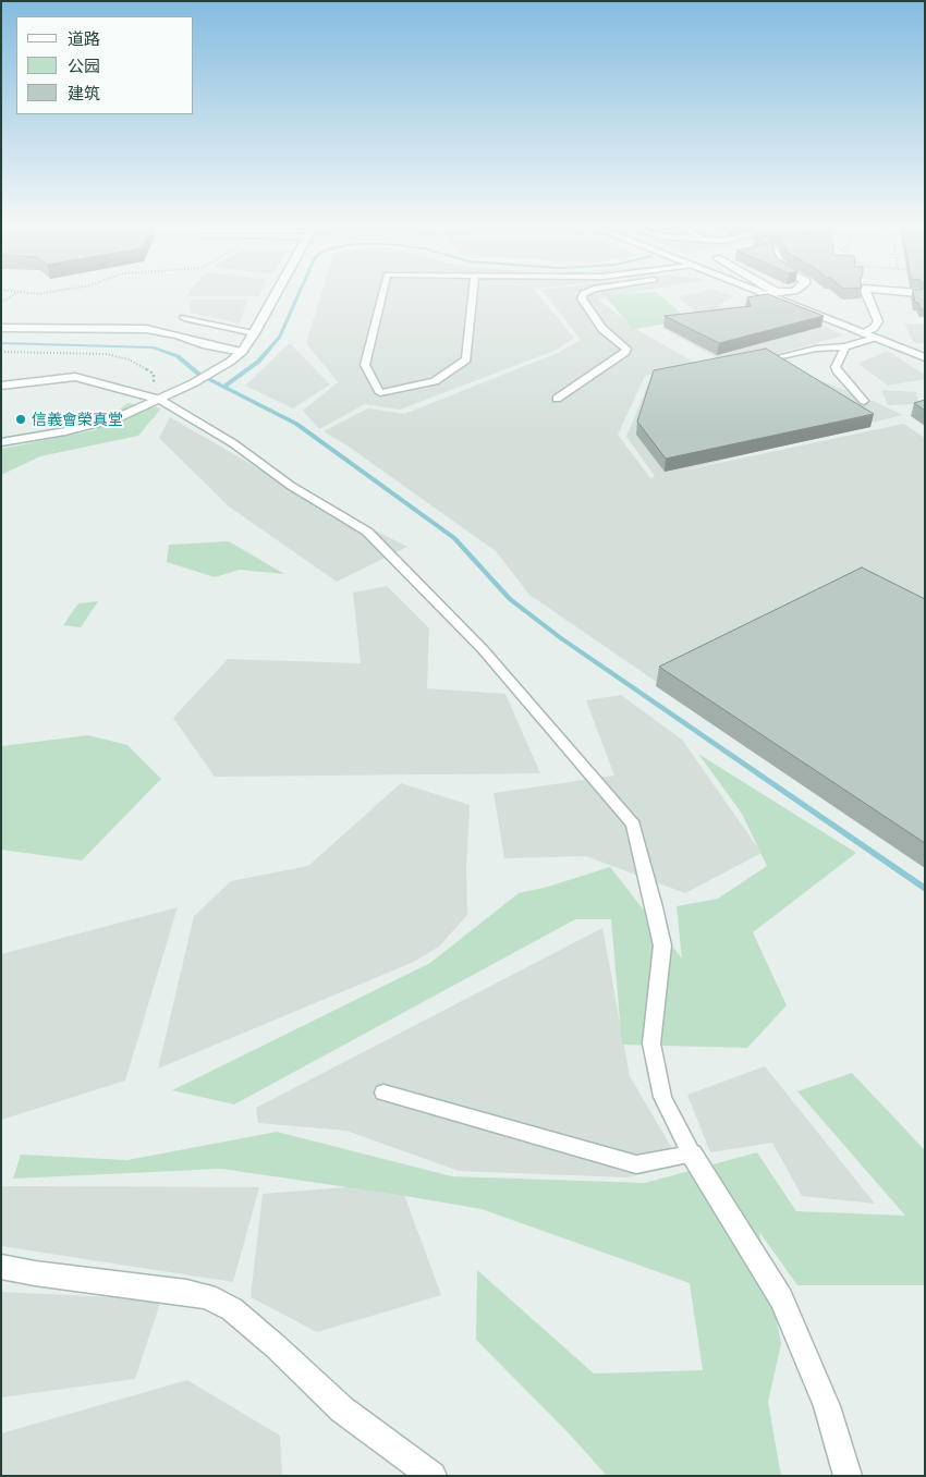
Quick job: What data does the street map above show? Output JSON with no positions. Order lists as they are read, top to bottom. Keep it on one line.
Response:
{"places":["信義會榮真堂"],"legend":["道路","公园","建筑"]}
